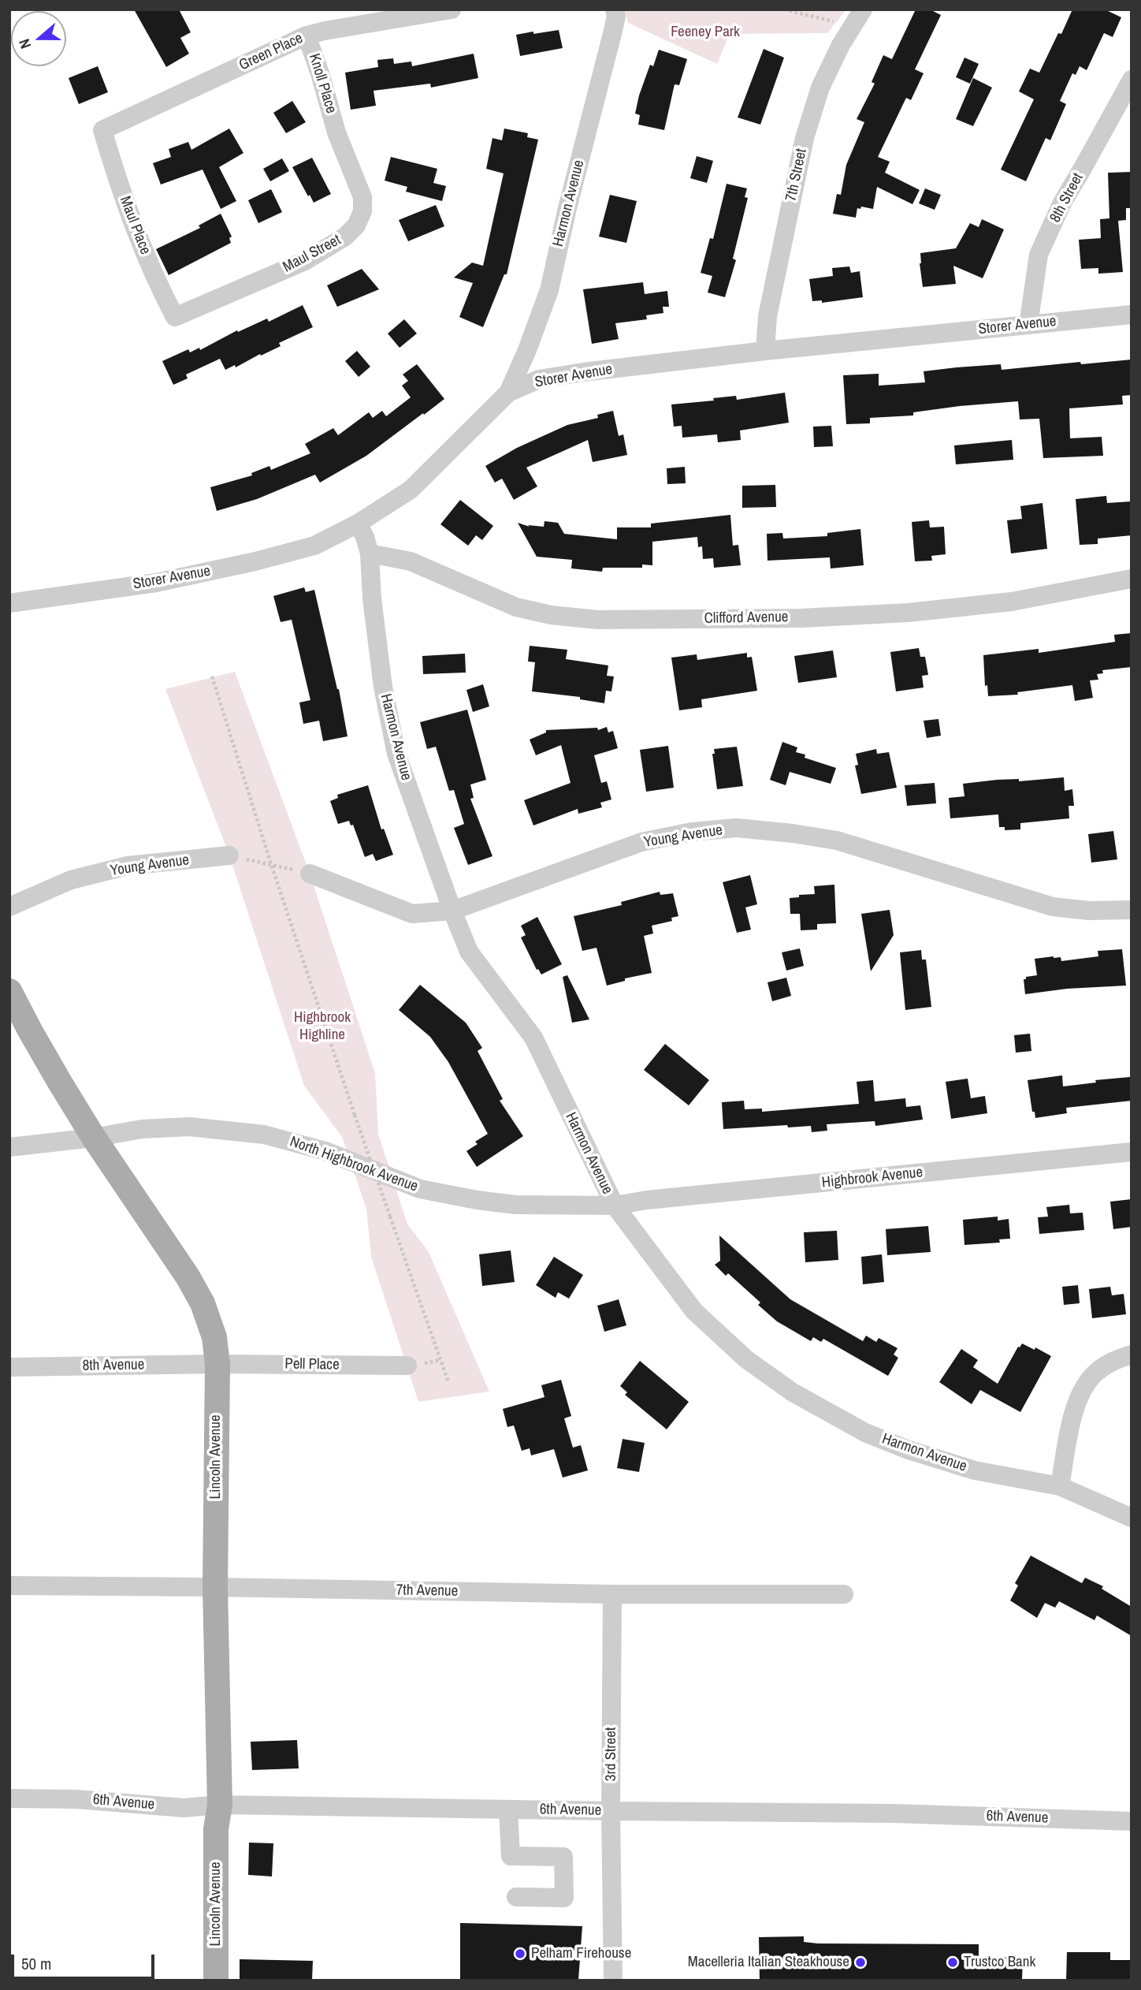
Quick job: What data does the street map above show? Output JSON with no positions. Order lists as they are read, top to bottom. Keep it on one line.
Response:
{"streets":{"main road":["Lincoln Avenue"],"street":["Green Place","Knoll Place","7th Street","8th Street","Harmon Avenue","Maul Place","Maul Street","Storer Avenue","Clifford Avenue","Young Avenue","North Highbrook Avenue","Highbrook Avenue","Pell Place","8th Avenue","7th Avenue","3rd Street","6th Avenue"]},"crossings":[["Green Place","Knoll Place"],["Green Place","Maul Place"],["Knoll Place","Maul Street"],["7th Street","Storer Avenue"],["8th Street","Storer Avenue"],["Harmon Avenue","Storer Avenue"],["Harmon Avenue","Clifford Avenue"],["Harmon Avenue","Young Avenue"],["Harmon Avenue","North Highbrook Avenue"],["Harmon Avenue","Highbrook Avenue"],["Maul Place","Maul Street"],["North Highbrook Avenue","Highbrook Avenue"],["North Highbrook Avenue","Lincoln Avenue"],["Pell Place","8th Avenue"],["Pell Place","Lincoln Avenue"],["8th Avenue","Lincoln Avenue"],["Lincoln Avenue","7th Avenue"],["Lincoln Avenue","6th Avenue"],["7th Avenue","3rd Street"],["3rd Street","6th Avenue"]],"parks":["Feeney Park","Highbrook Highline"],"places":["Pelham Firehouse","Macelleria Italian Steakhouse","Trustco Bank"],"scale_bar":"50 m","north":"left"}
